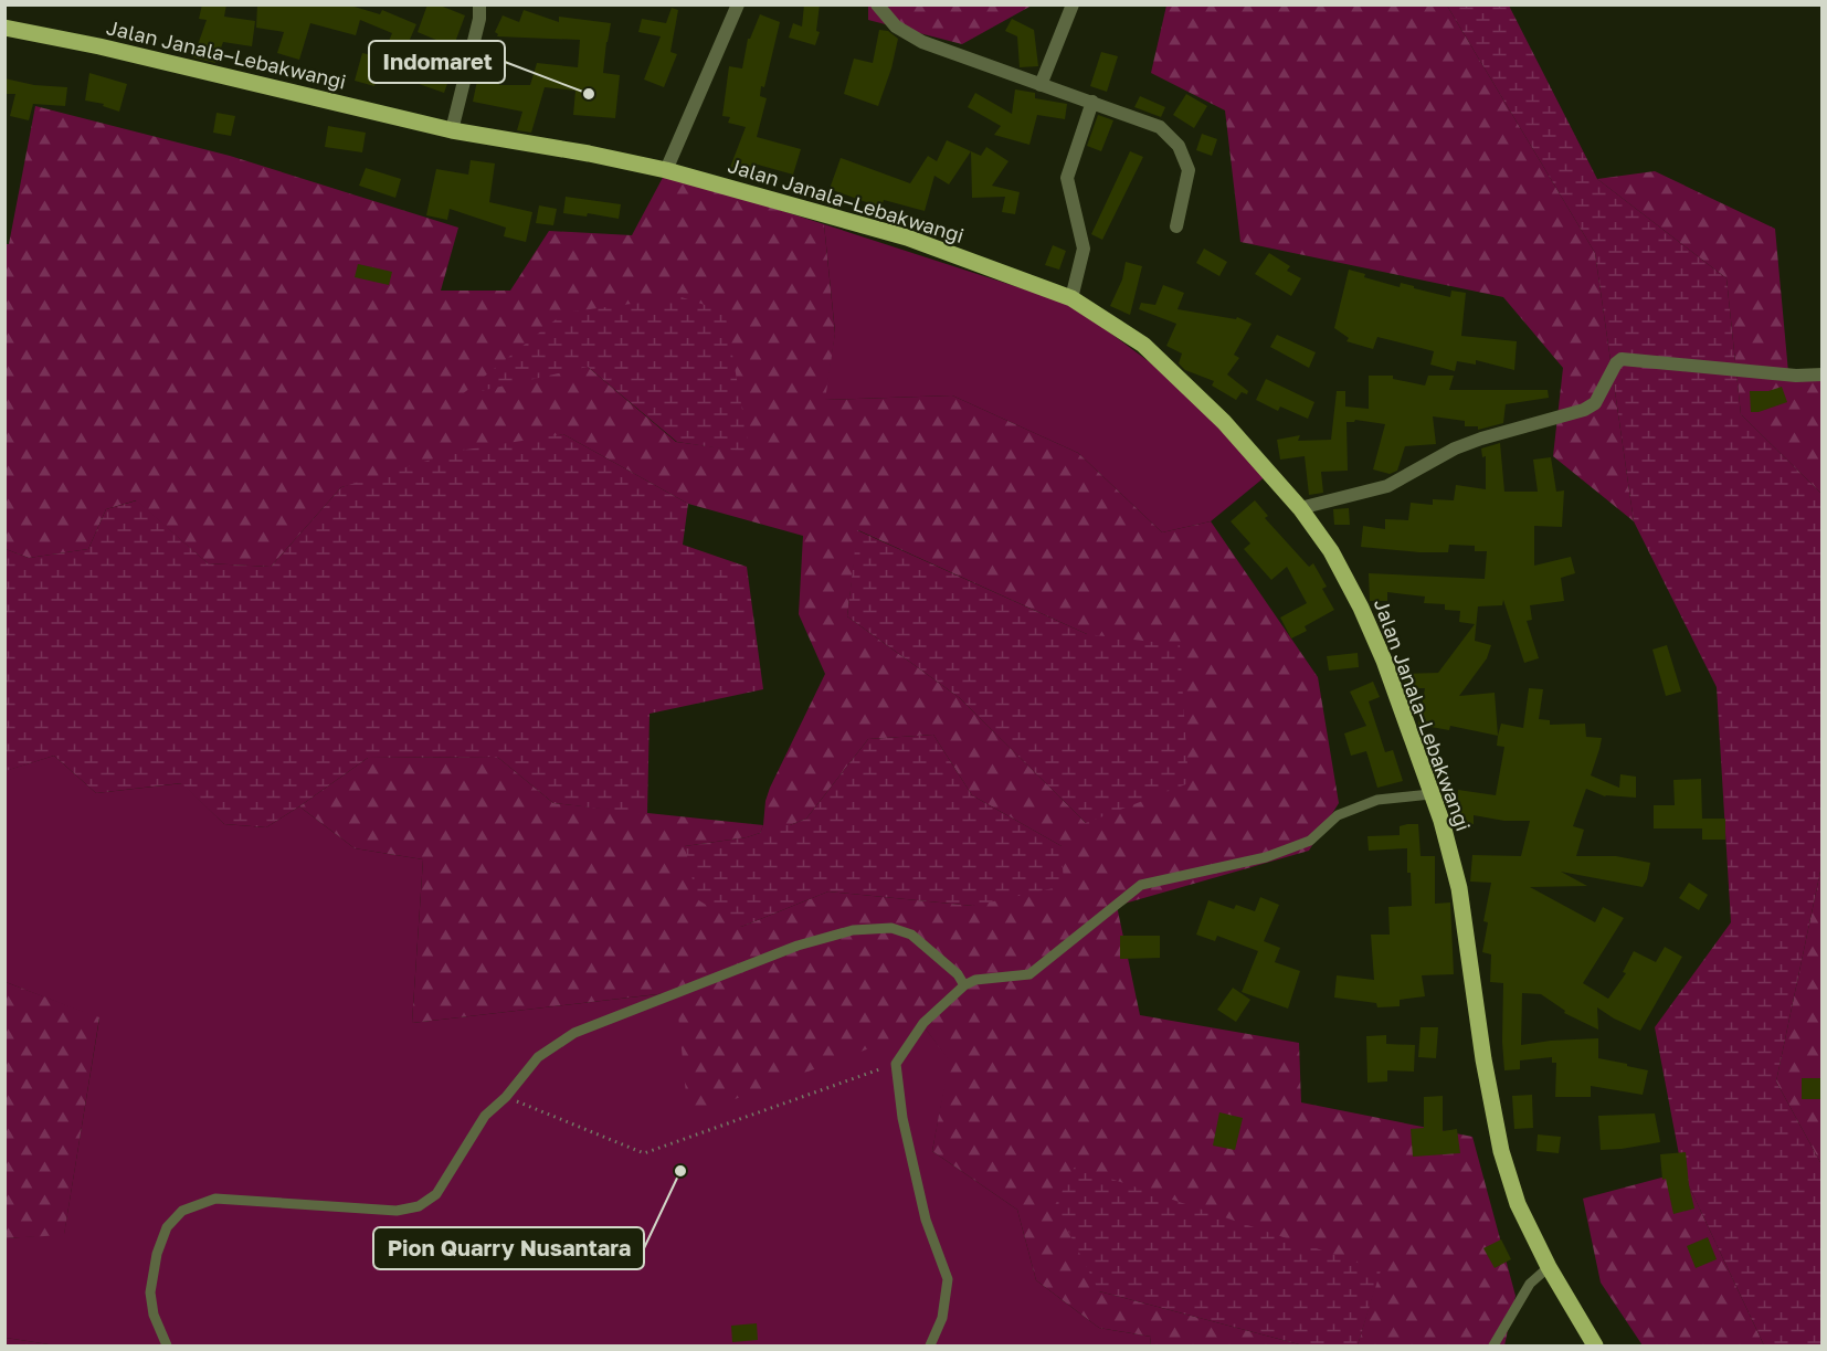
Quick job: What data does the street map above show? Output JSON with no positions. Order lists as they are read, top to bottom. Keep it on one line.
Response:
{"streets":{"main road":["Jalan Janala–Lebakwangi"]},"places":["Indomaret","Pion Quarry Nusantara"]}
